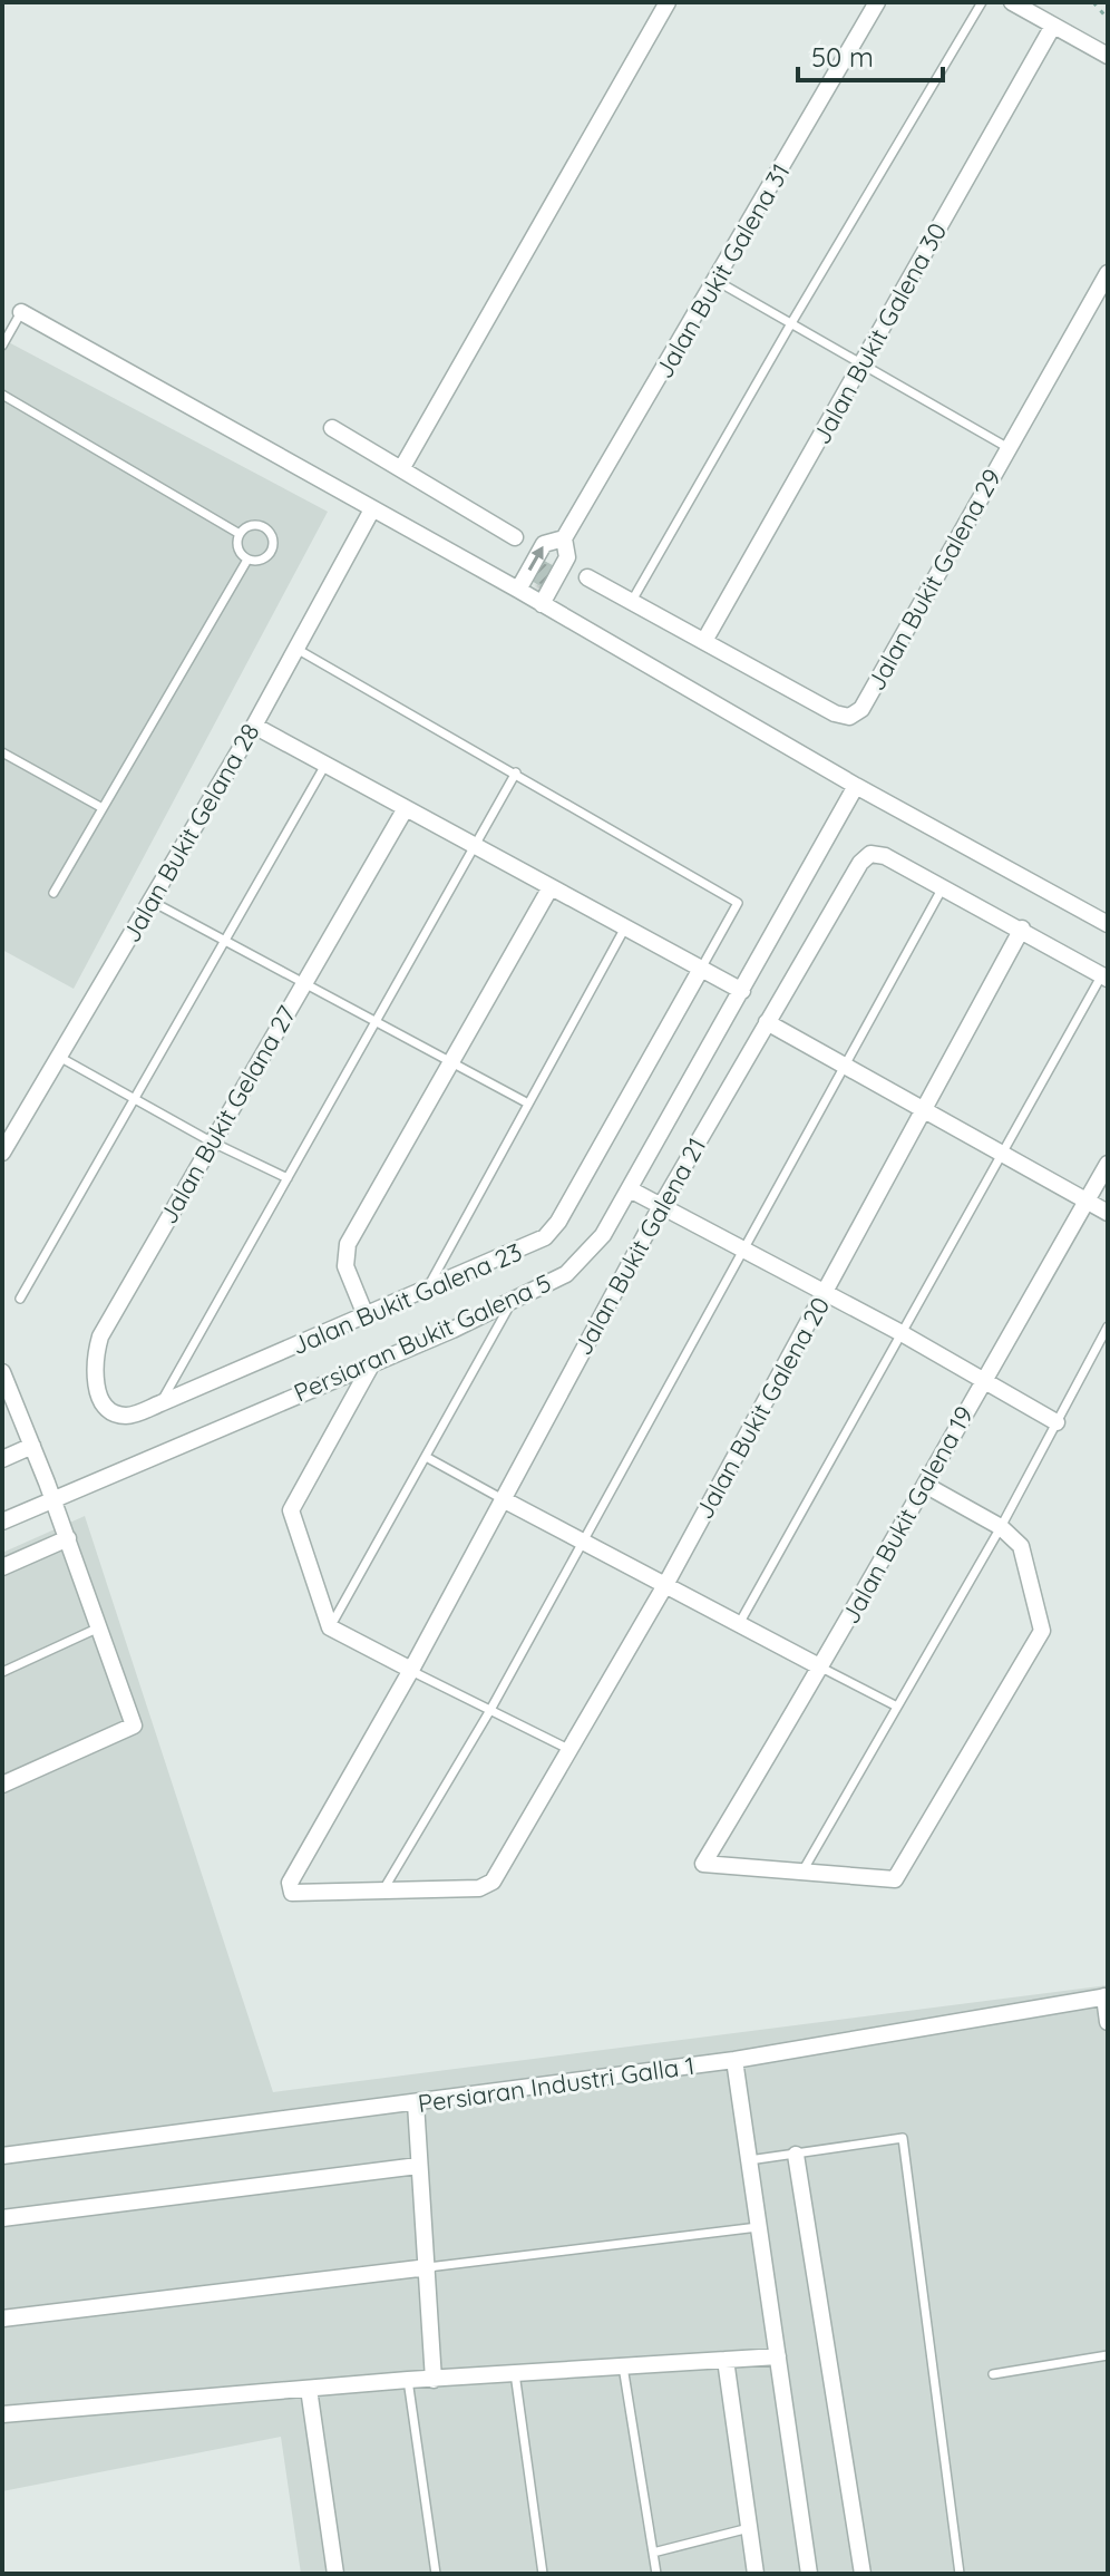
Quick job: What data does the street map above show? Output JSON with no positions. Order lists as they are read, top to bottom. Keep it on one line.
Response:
{"streets":{"street":["Jalan Bukit Galena 31","Jalan Bukit Galena 30","Jalan Bukit Galena 29","Jalan Bukit Gelana 28","Jalan Bukit Gelana 27","Jalan Bukit Galena 21","Jalan Bukit Galena 23","Persiaran Bukit Galena 5","Jalan Bukit Galena 20","Jalan Bukit Galena 19","Persiaran Industri Galla 1"]},"crossings":[["Jalan Bukit Galena 30","Jalan Bukit Galena 29"],["Jalan Bukit Gelana 27","Jalan Bukit Galena 23"],["Jalan Bukit Galena 21","Jalan Bukit Galena 20"]],"scale_bar":"50 m"}
